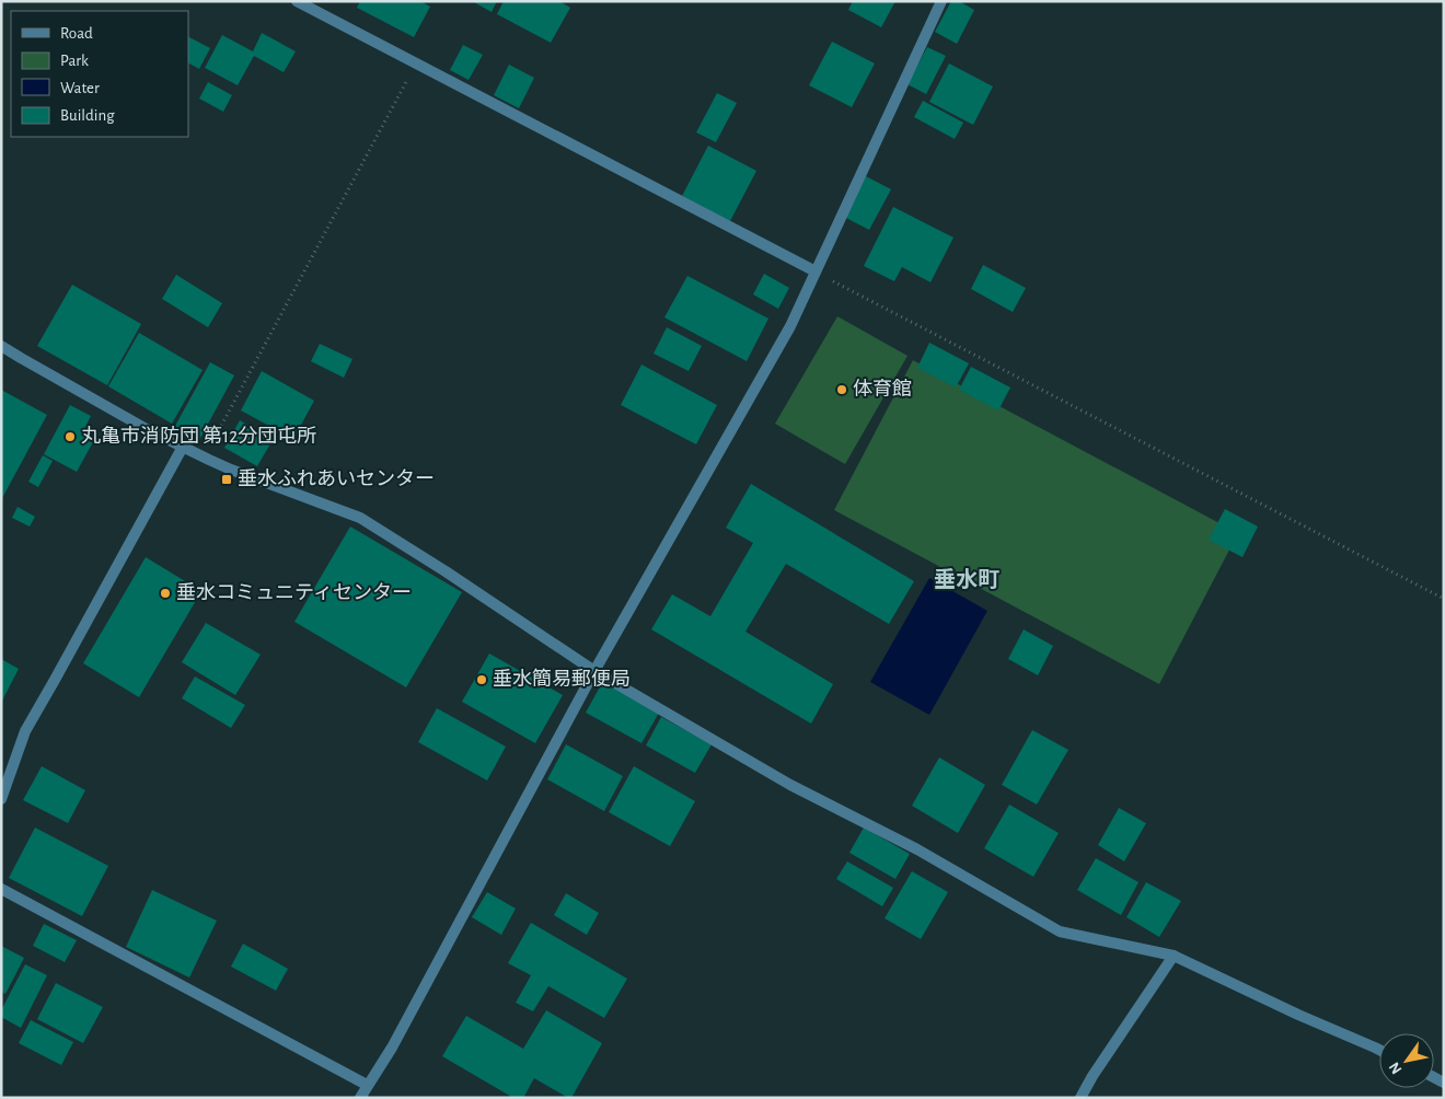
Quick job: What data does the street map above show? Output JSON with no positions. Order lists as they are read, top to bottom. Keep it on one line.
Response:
{"districts":["垂水町"],"places":{"other":["体育館","丸亀市消防団 第12分団屯所","垂水コミュニティセンター","垂水簡易郵便局"],"transit":["垂水ふれあいセンター"]},"legend":["Road","Park","Water","Building"],"north":"bottom left"}
